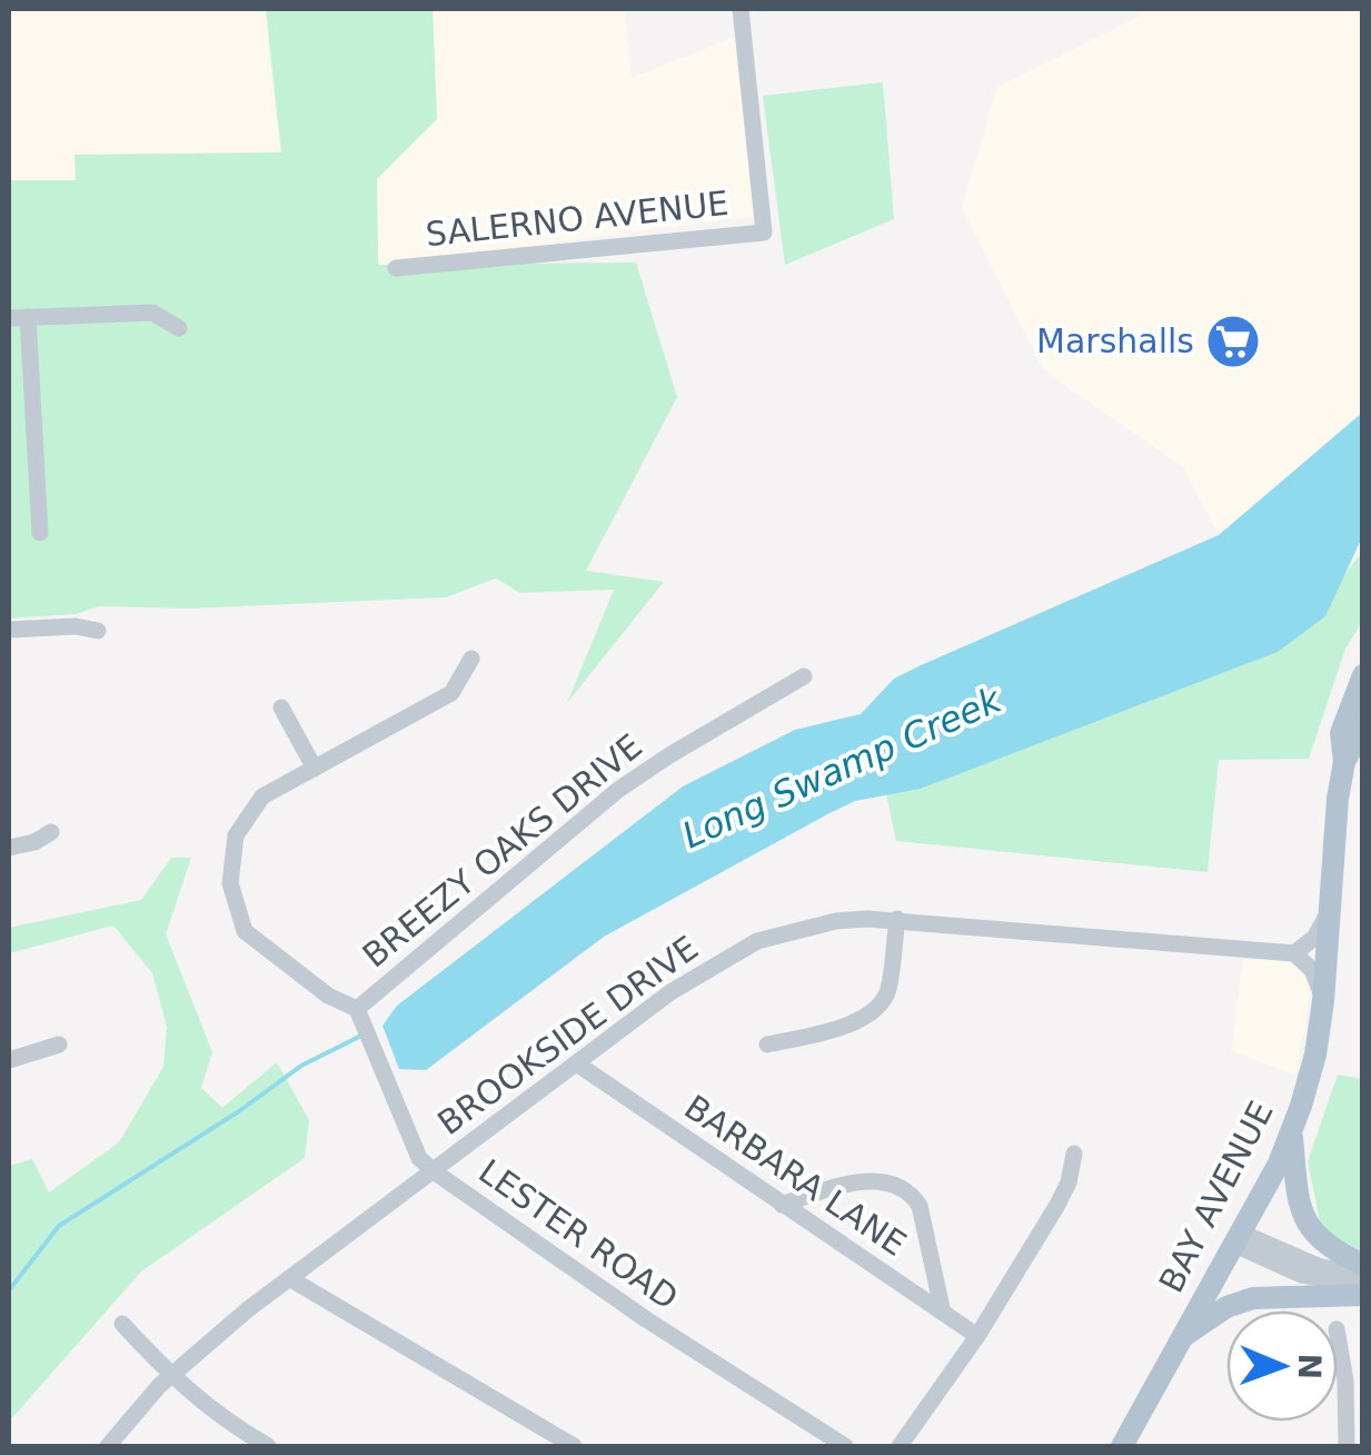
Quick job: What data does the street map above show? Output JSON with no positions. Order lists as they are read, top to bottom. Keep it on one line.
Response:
{"streets":{"main road":["BAY AVENUE"],"street":["SALERNO AVENUE","BREEZY OAKS DRIVE","BROOKSIDE DRIVE","BARBARA LANE","LESTER ROAD"]},"crossings":[["BREEZY OAKS DRIVE","LESTER ROAD"],["BROOKSIDE DRIVE","BARBARA LANE"],["BROOKSIDE DRIVE","LESTER ROAD"]],"water":["Long Swamp Creek"],"places":{"supermarket":["Marshalls"]},"north":"right"}
